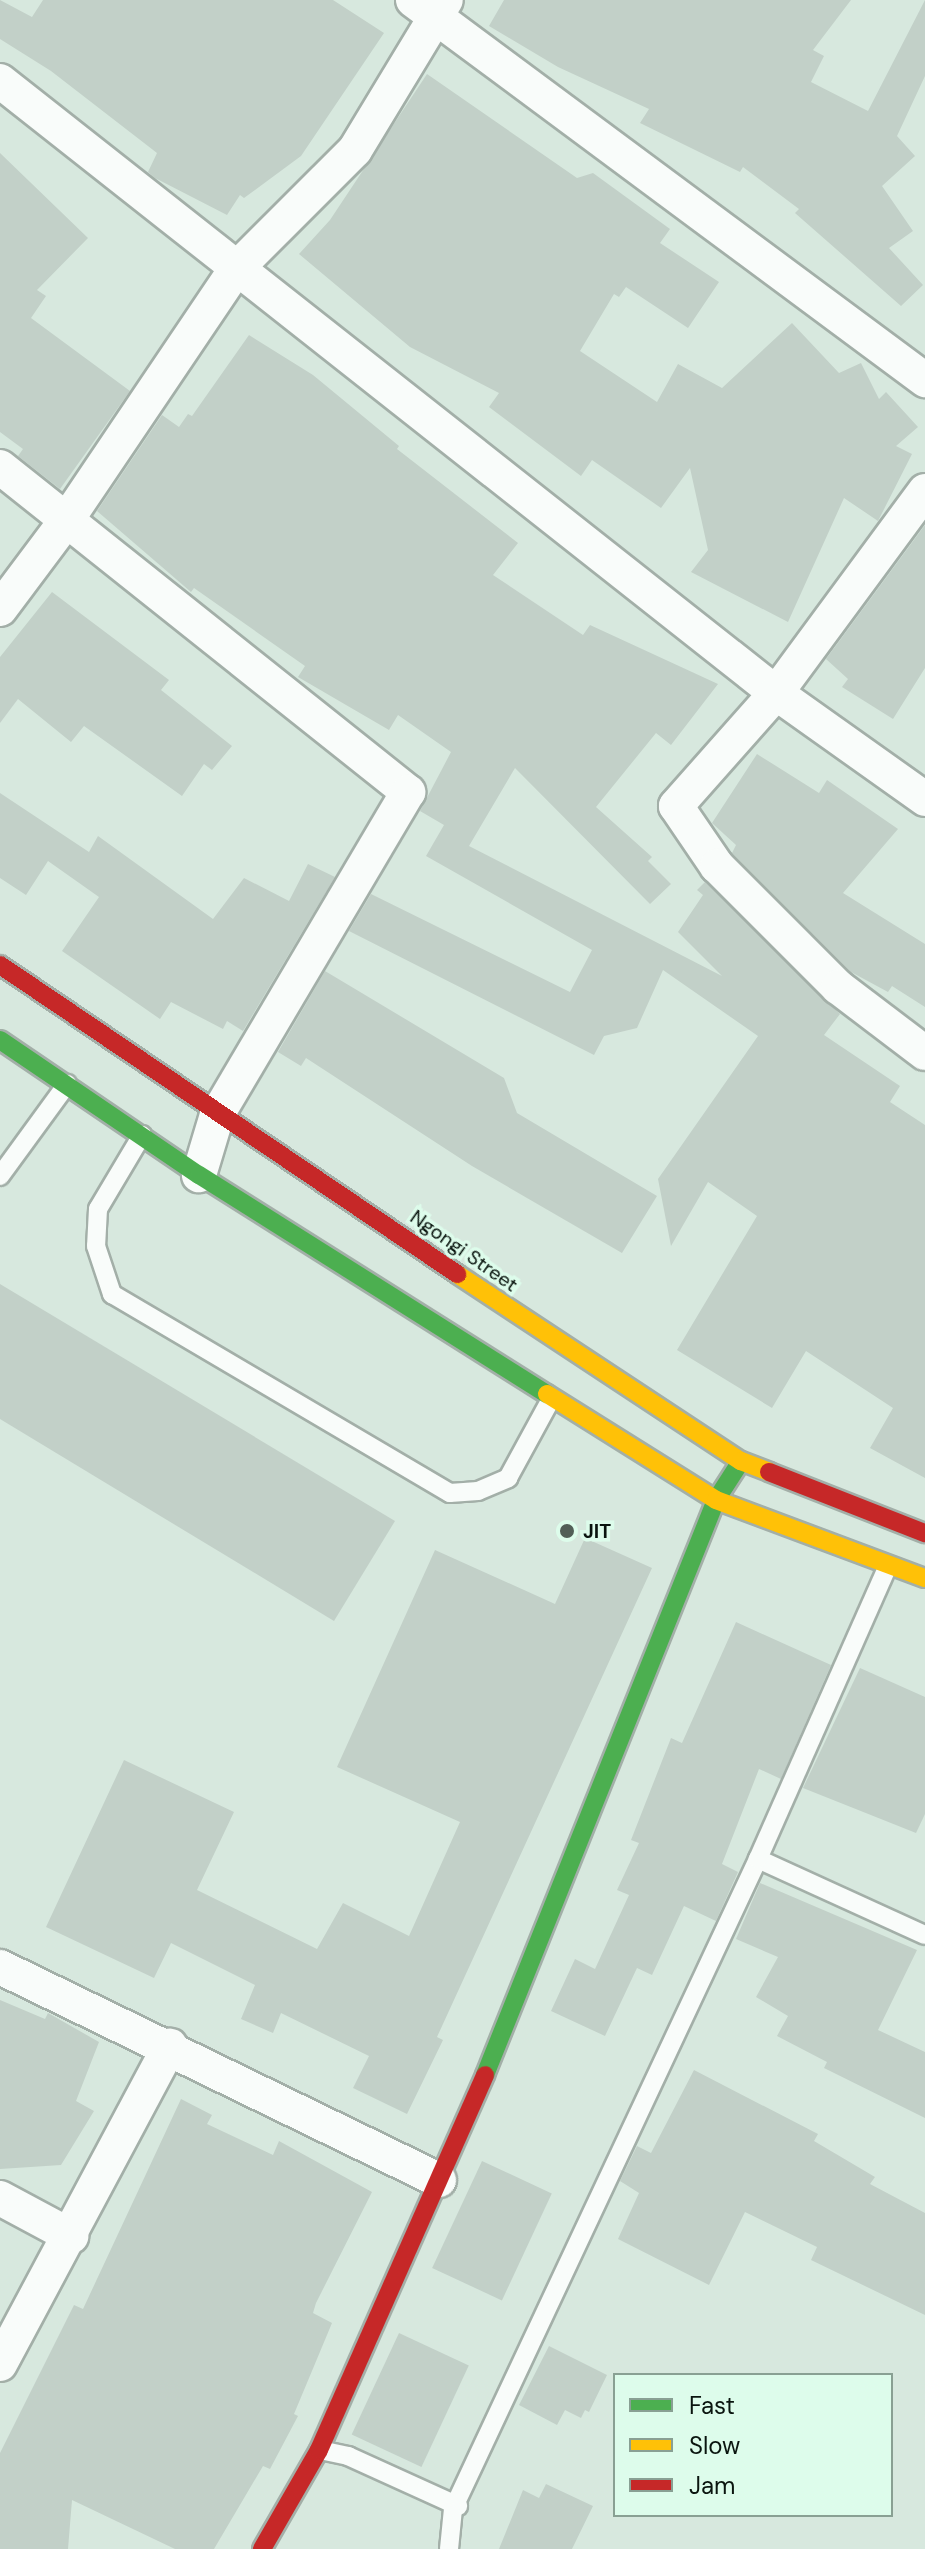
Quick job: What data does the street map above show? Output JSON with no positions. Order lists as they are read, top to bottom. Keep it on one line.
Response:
{"streets":{"main road":["Ngongi Street"]},"places":["JIT"],"legend":["Fast","Slow","Jam"]}
